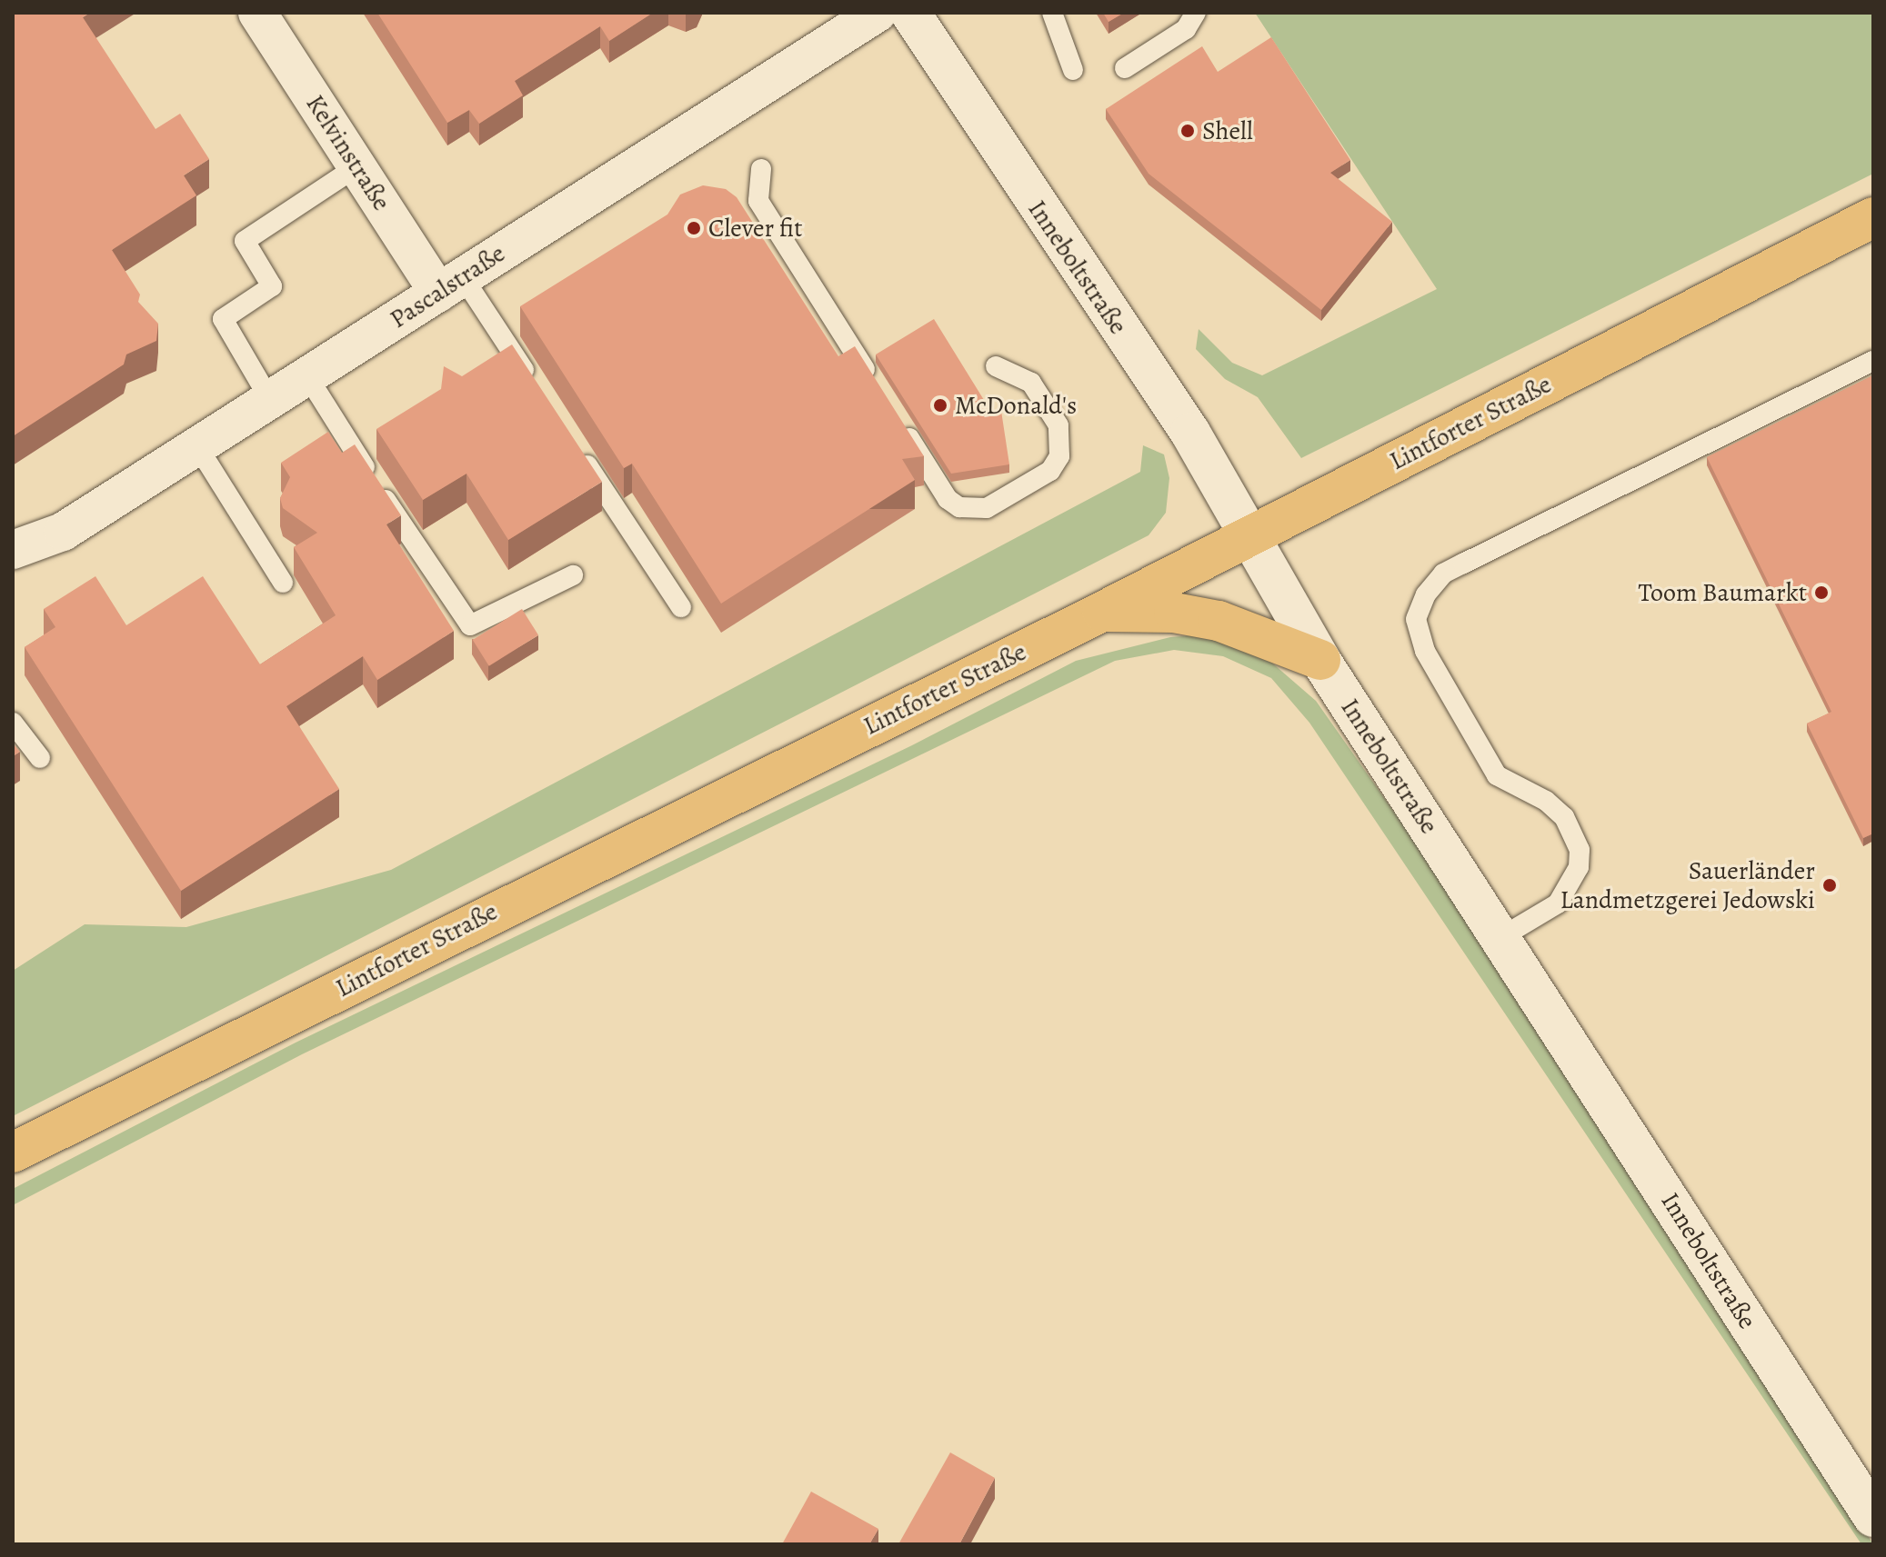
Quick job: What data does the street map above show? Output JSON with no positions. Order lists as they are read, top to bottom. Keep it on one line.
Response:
{"streets":{"main road":["Lintforter Straße"],"street":["Kelvinstraße","Inneboltstraße","Pascalstraße"]},"crossings":[["Kelvinstraße","Pascalstraße"],["Inneboltstraße","Lintforter Straße"]],"places":["Shell","Clever fit","McDonald's","Toom Baumarkt","Sauerländer Landmetzgerei Jedowski"]}
